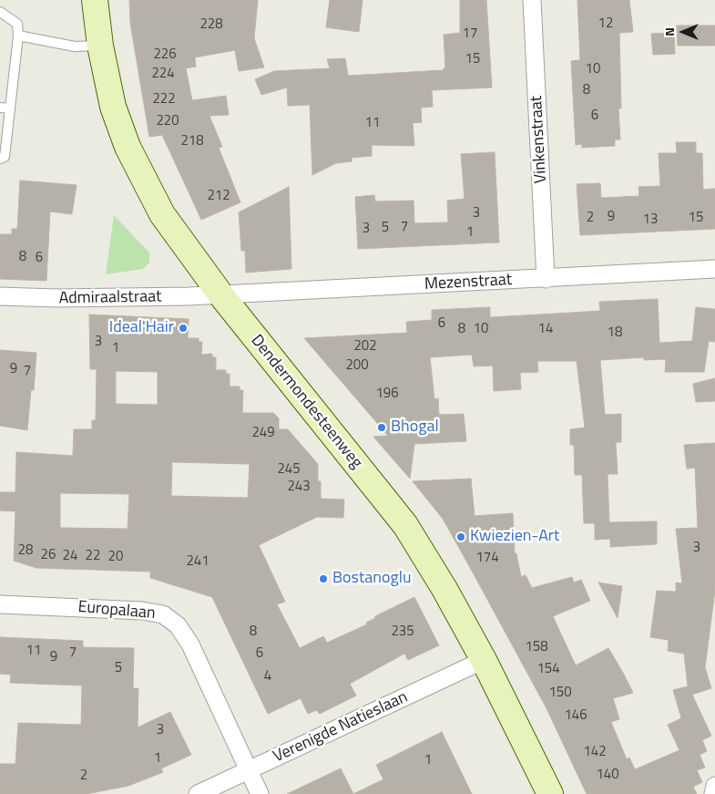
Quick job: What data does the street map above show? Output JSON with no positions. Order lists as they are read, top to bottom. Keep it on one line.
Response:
{"streets":{"main road":["Dendermondesteenweg"],"street":["Vinkenstraat","Mezenstraat","Admiraalstraat","Europalaan","Verenigde Natieslaan"]},"crossings":[["Vinkenstraat","Mezenstraat"],["Mezenstraat","Admiraalstraat"],["Mezenstraat","Dendermondesteenweg"],["Admiraalstraat","Dendermondesteenweg"],["Dendermondesteenweg","Verenigde Natieslaan"],["Europalaan","Verenigde Natieslaan"]],"places":["Ideal'Hair","Bhogal","Kwiezien-Art","Bostanoglu"],"house_numbers":["12","228","17","226","15","10","224","8","222","6","220","11","218","212","3","9","2","15","13","7","5","3","1","8","6","6","8","10","14","18","3","202","1","200","9","7","196","249","245","243","3","28","26","24","22","20","174","241","8","235","158","11","7","6","9","5","154","4","150","146","3","142","1","1","140","2"],"north":"left"}
